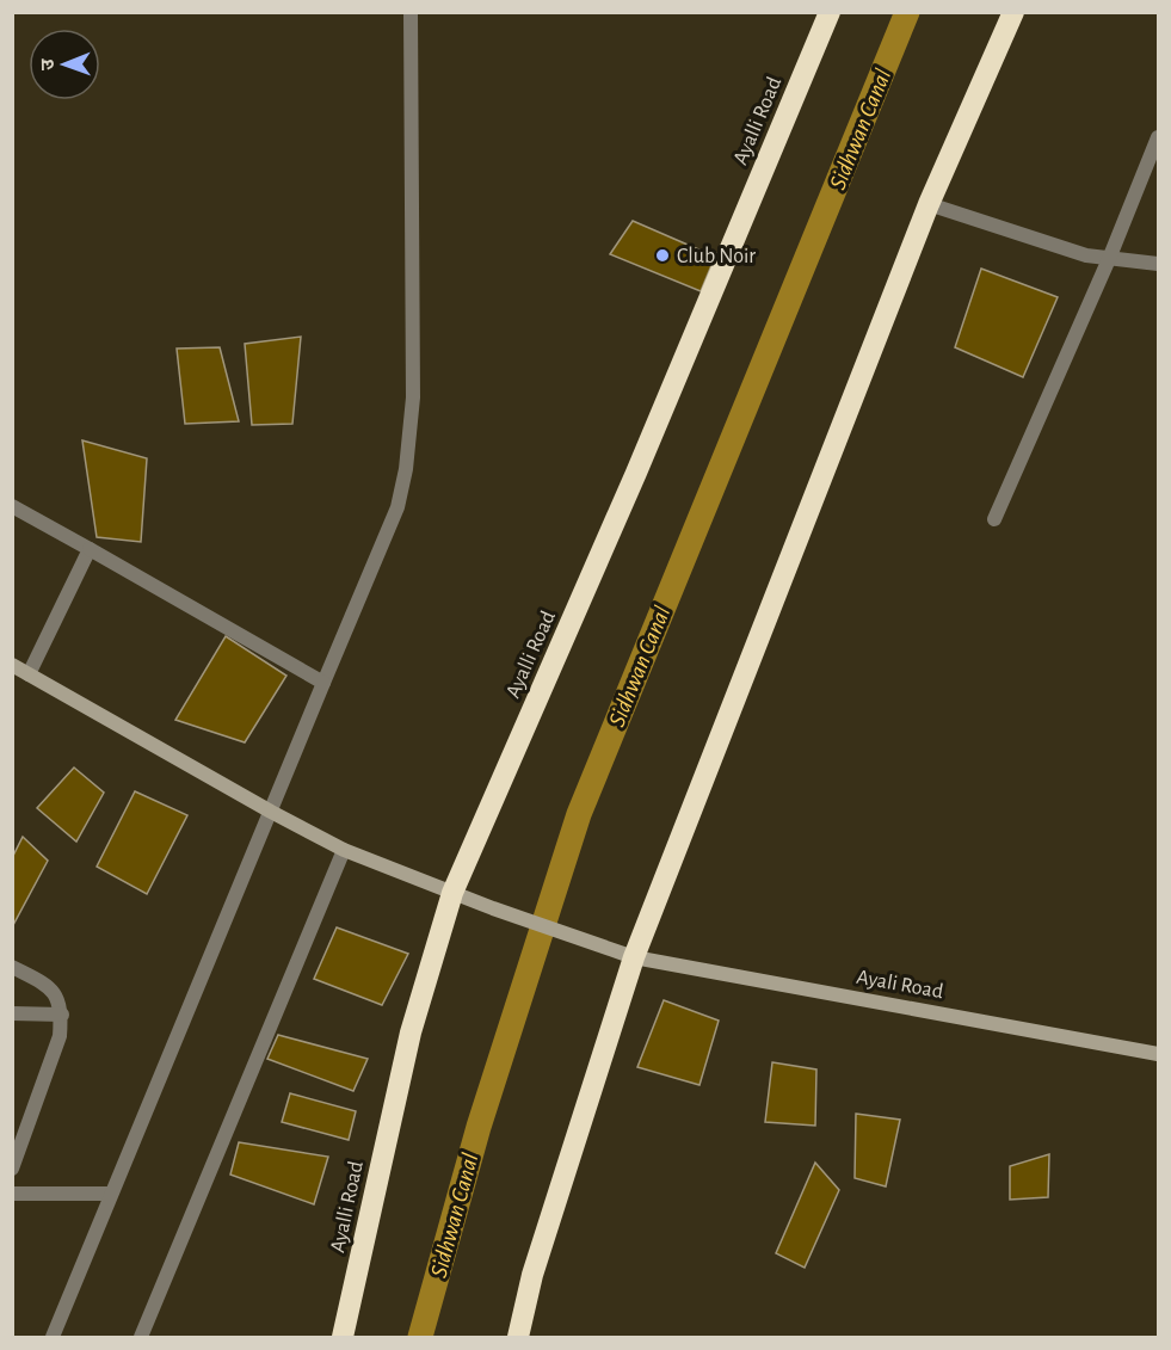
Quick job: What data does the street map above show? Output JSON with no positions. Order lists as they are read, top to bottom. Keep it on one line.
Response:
{"streets":{"highway":["Ayalli Road"],"street":["Ayali Road"]},"crossings":[["Ayalli Road","Ayali Road"]],"water":["Sidhwan Canal"],"places":["Club Noir"],"north":"left"}
